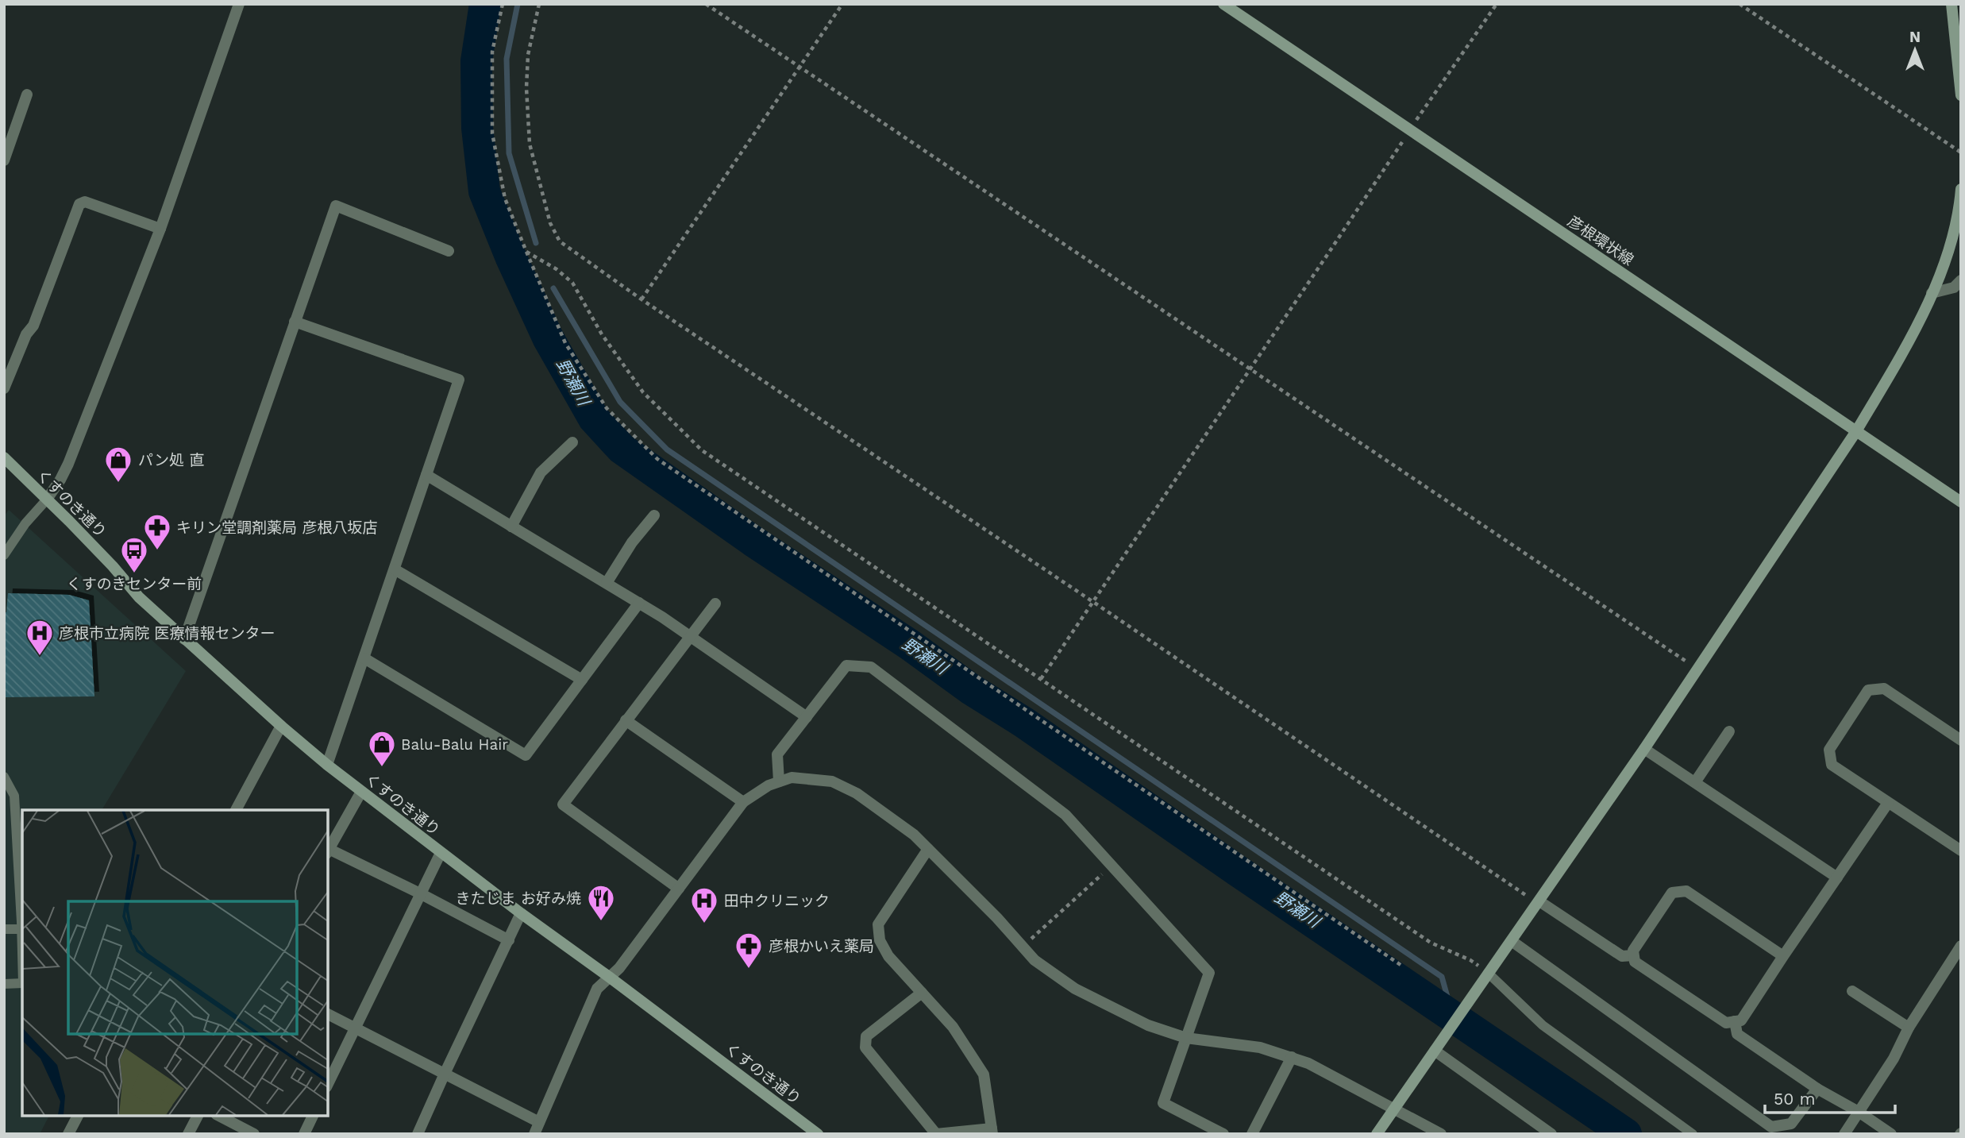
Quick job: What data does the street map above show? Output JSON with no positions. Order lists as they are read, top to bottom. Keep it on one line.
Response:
{"streets":{"street":["彦根環状線","くすのき通り"]},"water":["野瀬川"],"places":{"shop":["パン処 直","Balu-Balu Hair"],"pharmacy":["キリン堂調剤薬局 彦根八坂店","彦根かいえ薬局"],"bus stop":["くすのきセンター前"],"hospital":["彦根市立病院 医療情報センター","田中クリニック"],"restaurant":["きたじま お好み焼"]},"scale_bar":"50 m","north":"top"}
